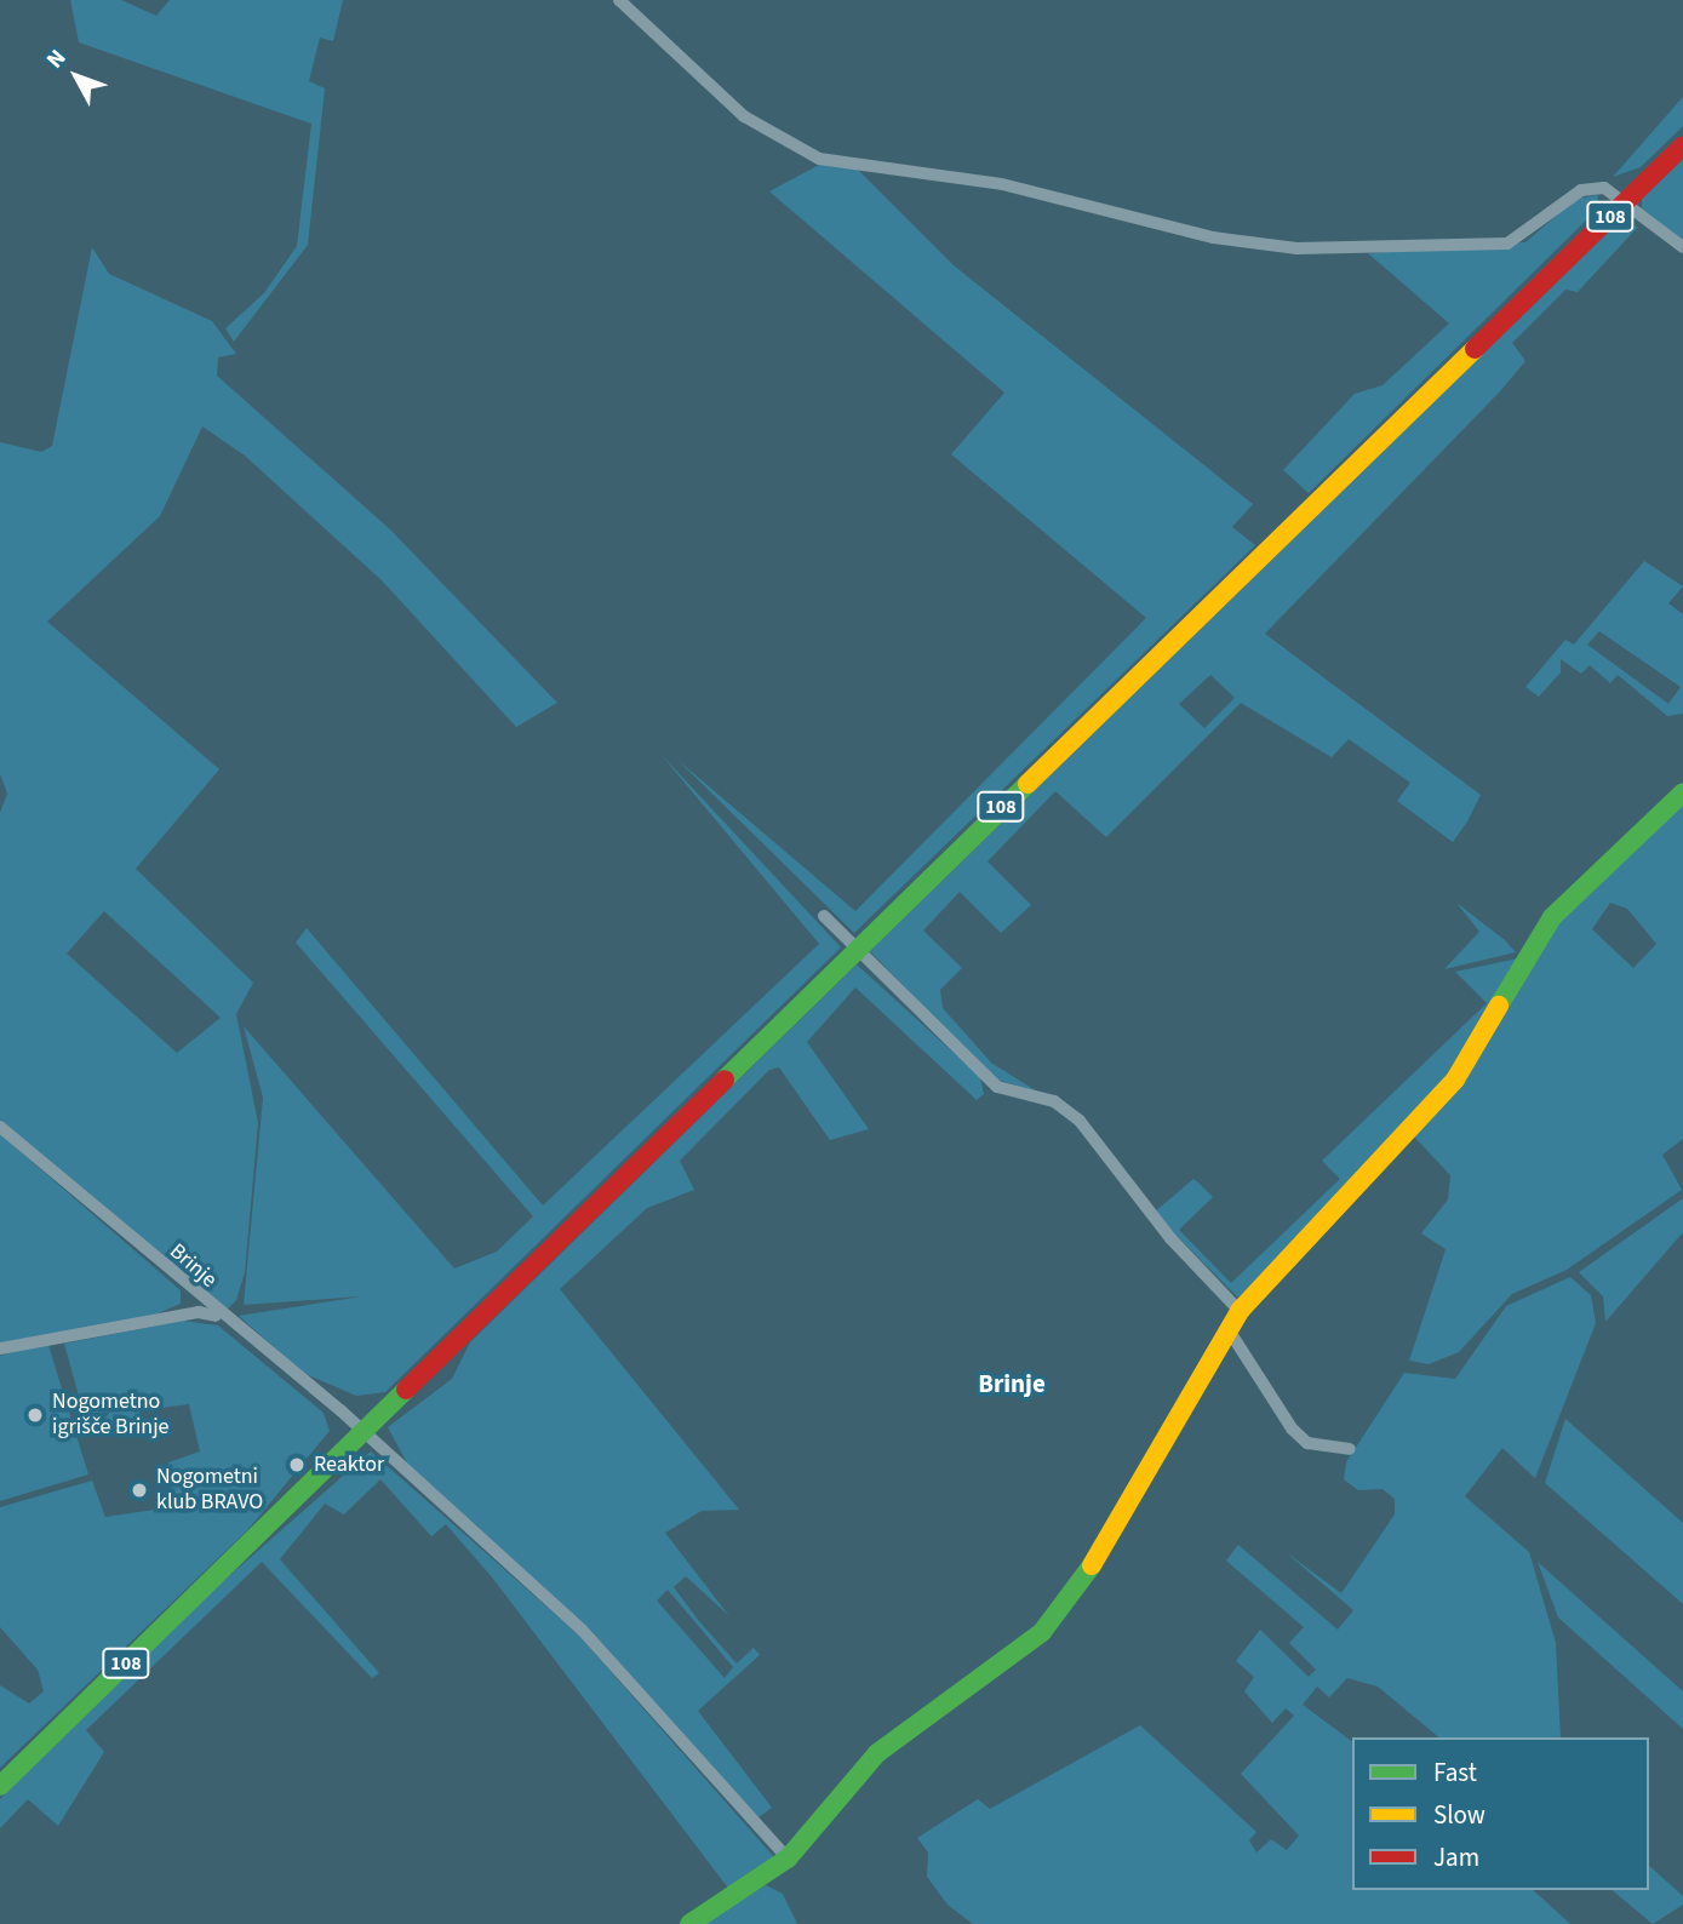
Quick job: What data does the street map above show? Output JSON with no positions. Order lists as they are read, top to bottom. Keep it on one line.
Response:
{"streets":{"main road":["108"],"street":["Brinje"]},"crossings":[["108","Brinje"]],"districts":["Brinje"],"places":["Nogometno igrišče Brinje","Reaktor","Nogometni klub BRAVO"],"legend":["Fast","Slow","Jam"],"north":"top left"}
